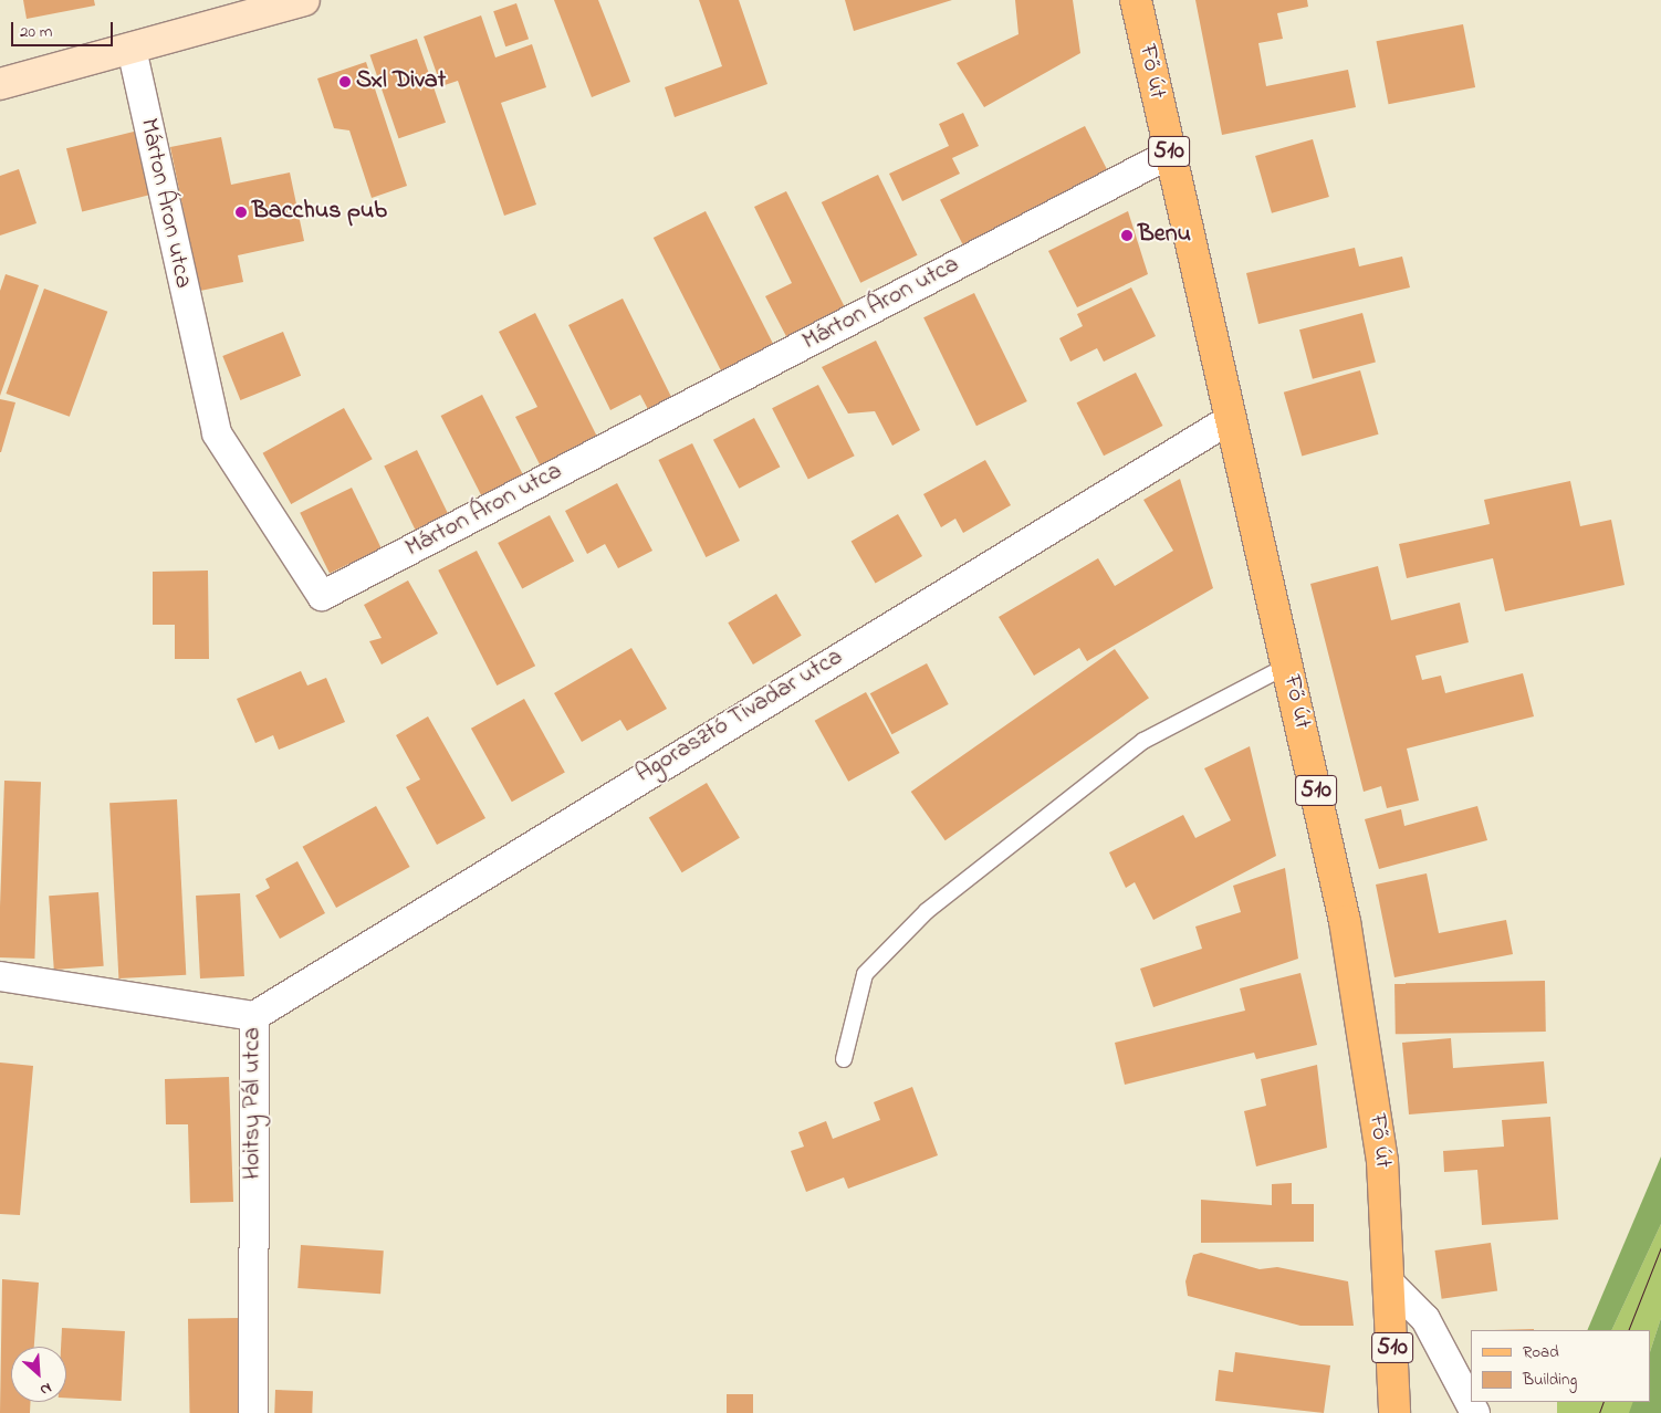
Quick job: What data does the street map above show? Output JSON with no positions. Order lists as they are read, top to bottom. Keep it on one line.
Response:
{"streets":{"main road":["Fő út","510"],"street":["Márton Áron utca","Agorasztó Tivadar utca","Hoitsy Pál utca"]},"crossings":[["Fő út","Márton Áron utca"],["Fő út","Agorasztó Tivadar utca"],["Agorasztó Tivadar utca","Hoitsy Pál utca"]],"places":["Sxl Divat","Bacchus pub","Benu"],"legend":["Road","Building"],"scale_bar":"20 m","north":"bottom right"}
